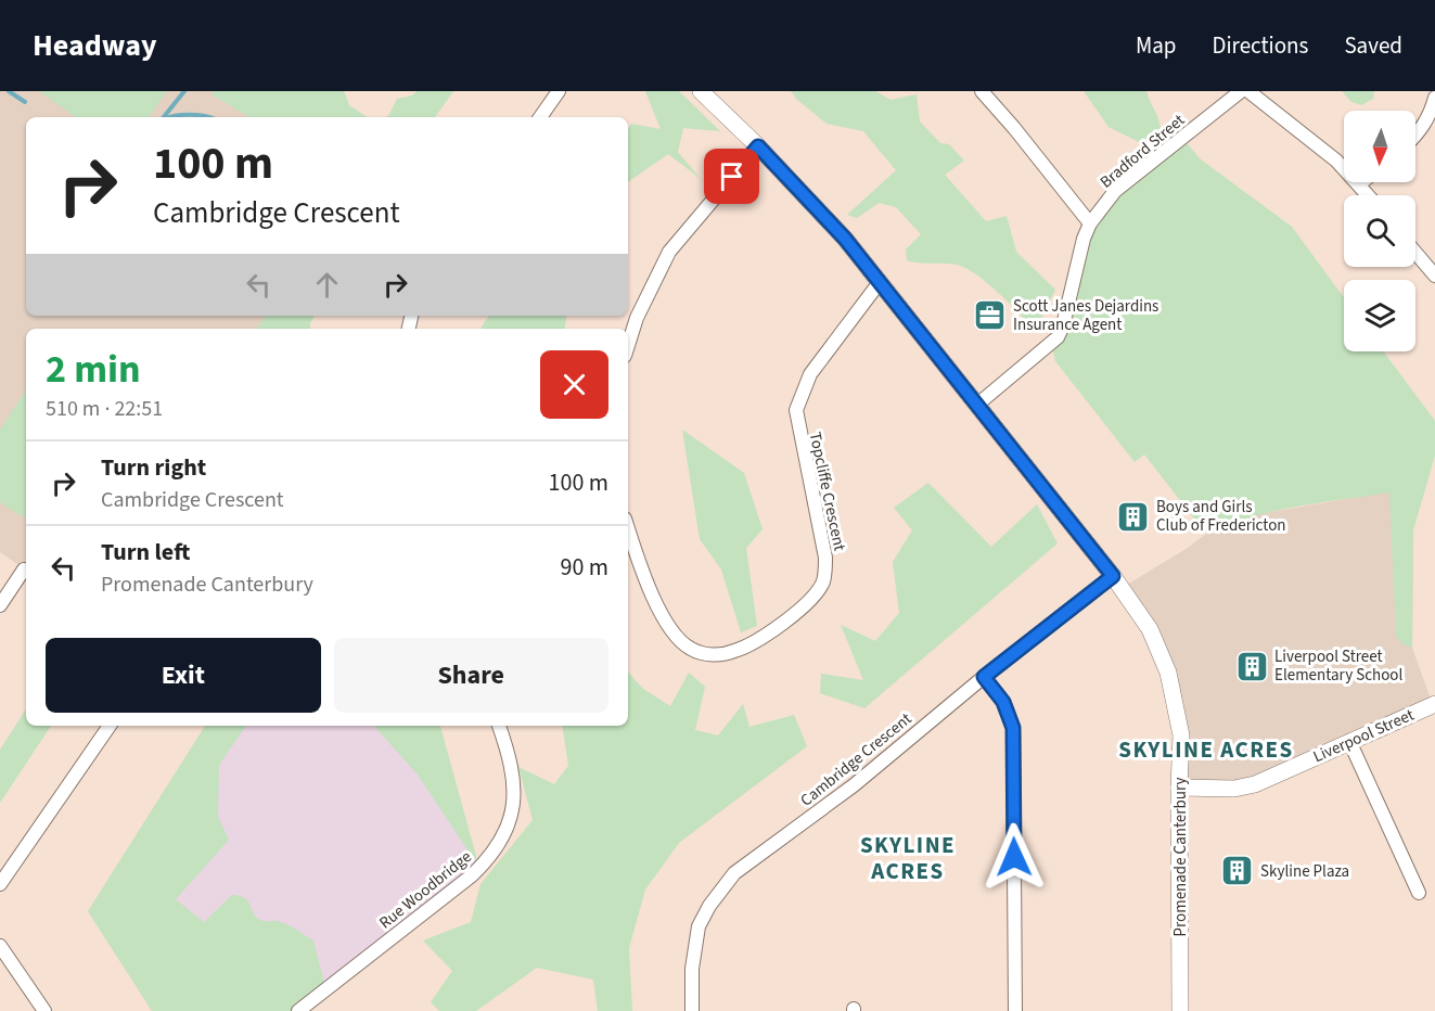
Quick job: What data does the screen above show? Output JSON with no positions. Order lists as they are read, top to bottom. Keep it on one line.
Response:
{"streets":{"street":["Bradford Street","Topcliffe Crescent","Liverpool Street","Cambridge Crescent","Promenade Canterbury","Rue Woodbridge"]},"crossings":[["Bradford Street","Promenade Canterbury"],["Topcliffe Crescent","Promenade Canterbury"],["Liverpool Street","Promenade Canterbury"],["Cambridge Crescent","Promenade Canterbury"]],"districts":["SKYLINE ACRES","SKYLINE ACRES"],"places":{"office":["Scott Janes Dejardins Insurance Agent"],"building":["Boys and Girls Club of Fredericton","Liverpool Street Elementary School","Skyline Plaza"]},"north":"bottom","page":{"header":"Headway","nav":["Map","Directions","Saved"],"turn":["100 m","Cambridge Crescent"],"heading":["2 min","510 m · 22:51"],"list":[{"name":"Turn right","note":"Cambridge Crescent","value":"100 m"},{"name":"Turn left","note":"Promenade Canterbury","value":"90 m"}],"buttons":["Exit","Share"]}}
